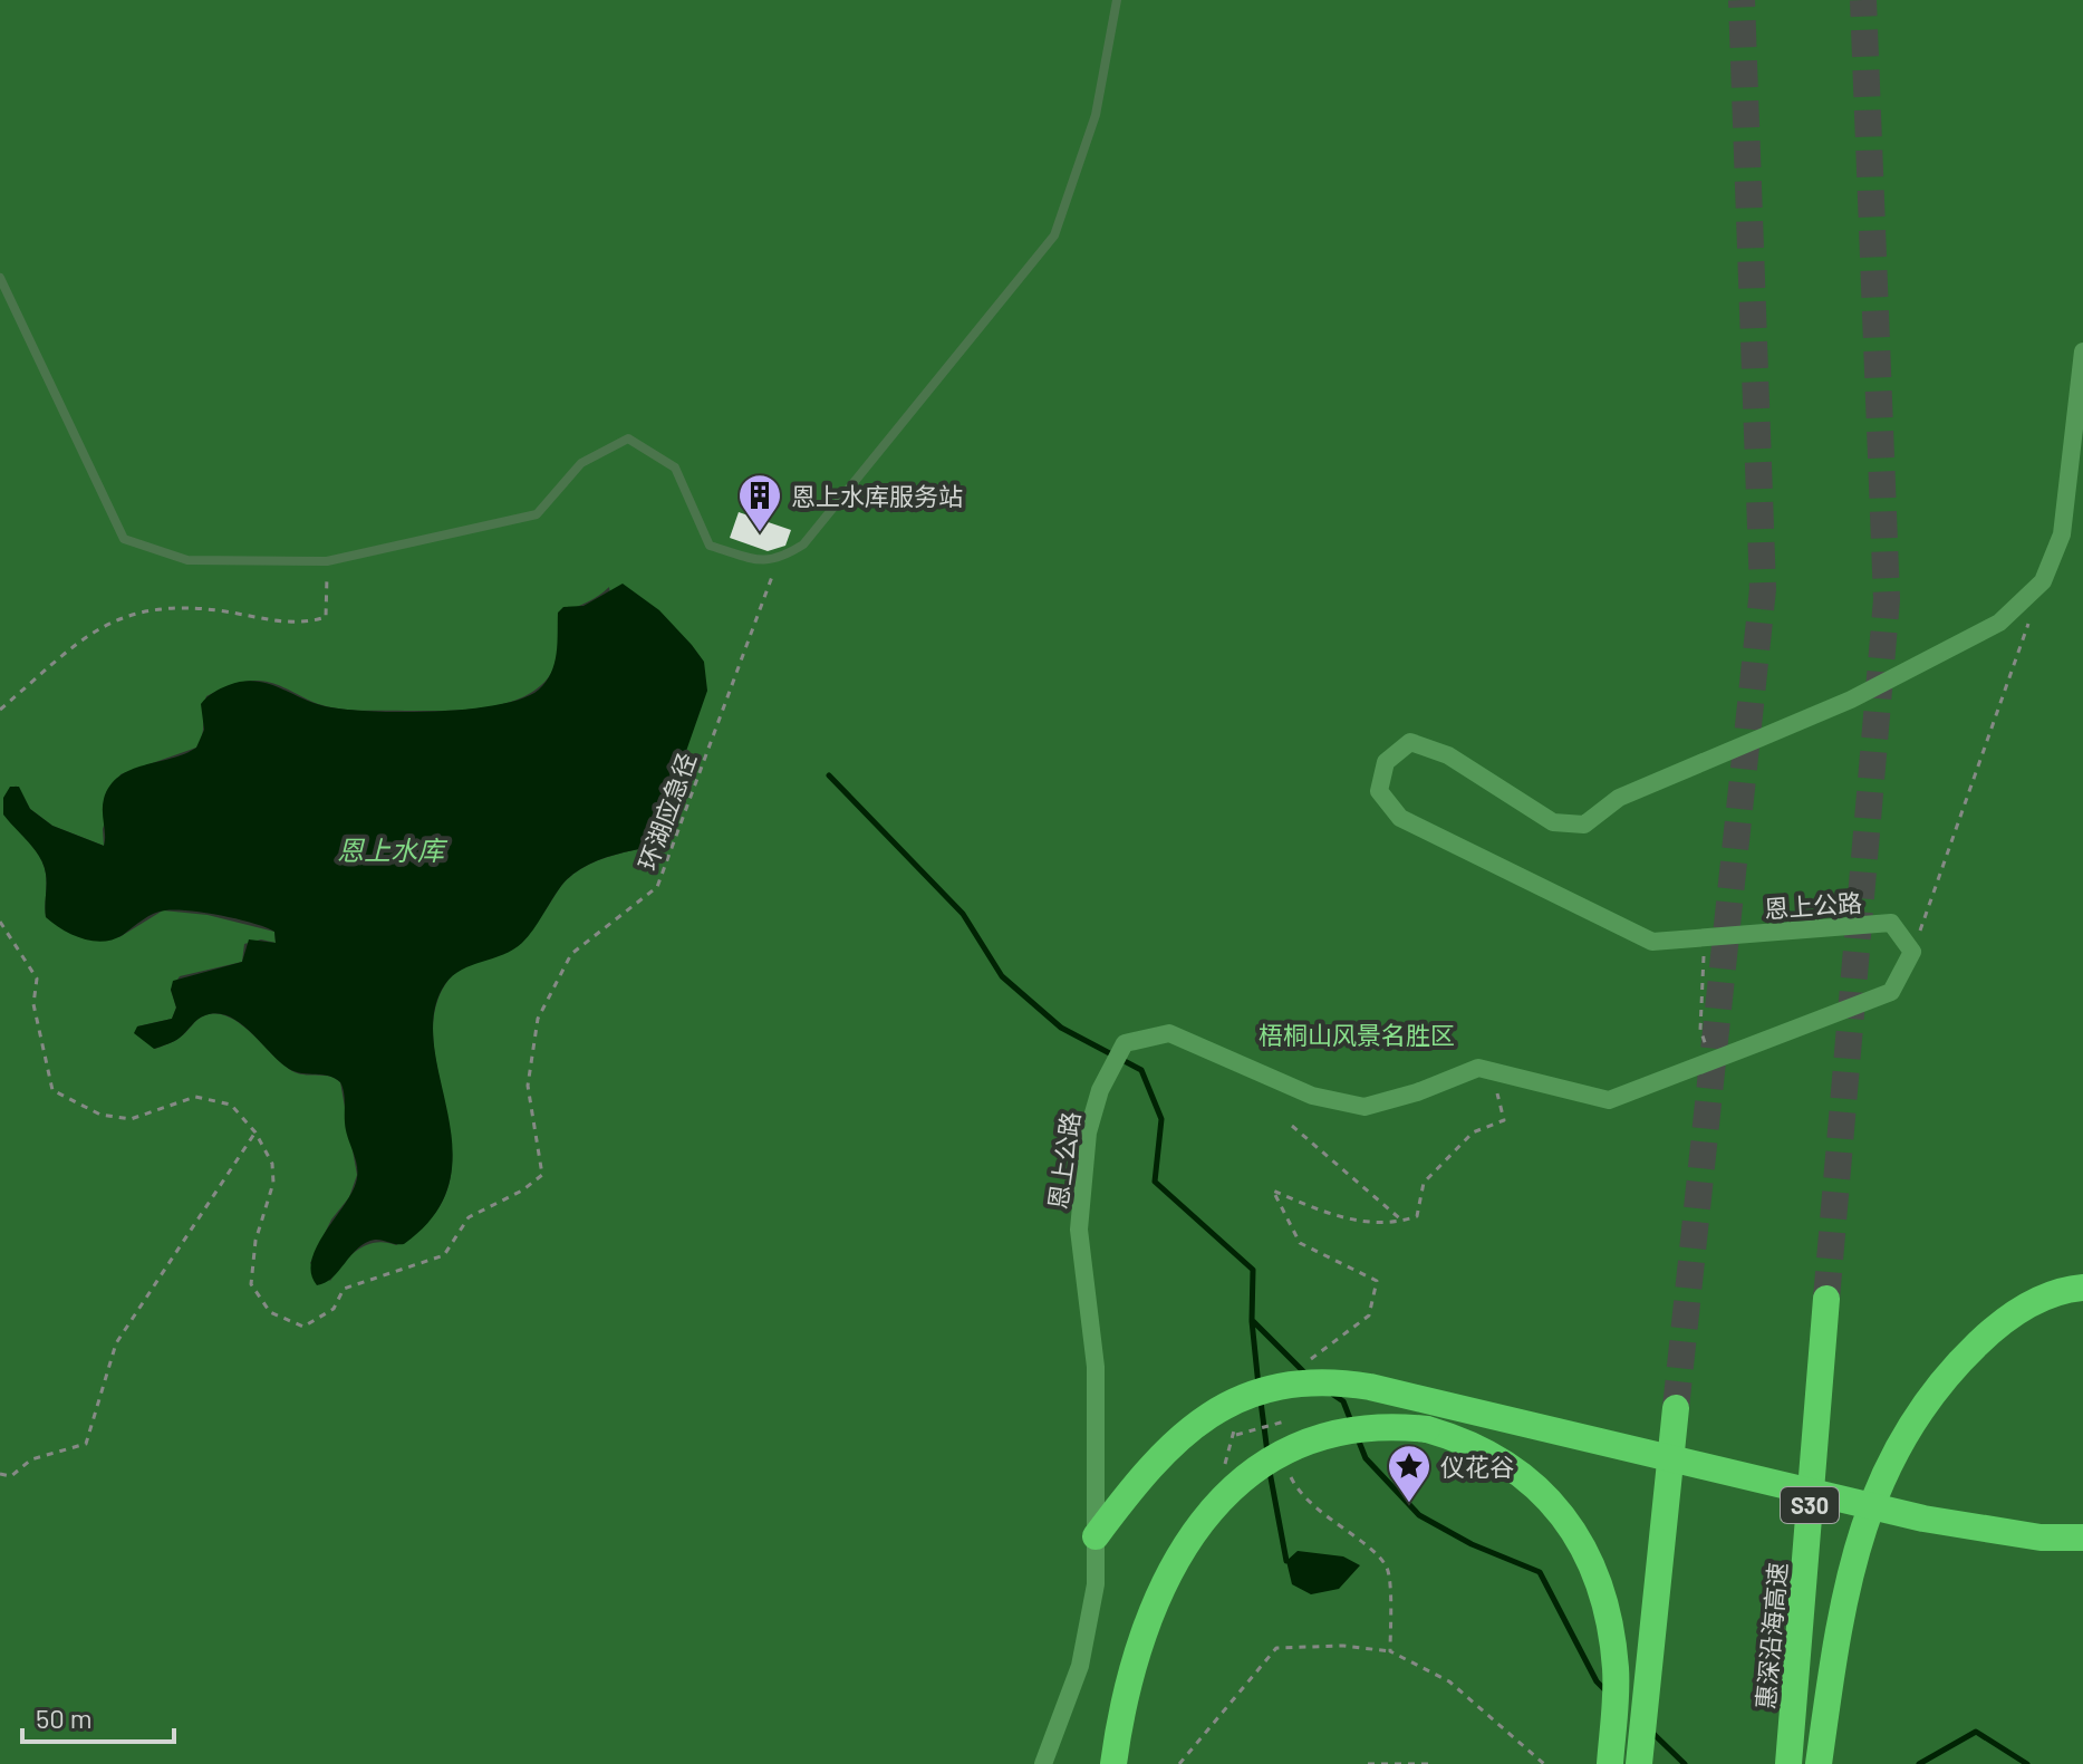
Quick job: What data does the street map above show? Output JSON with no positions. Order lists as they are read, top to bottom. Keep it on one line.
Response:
{"streets":{"highway":["S30","惠深沿海高速"],"street":["恩上公路"],"path":["环湖应急径"]},"water":["恩上水库"],"parks":["梧桐山风景名胜区"],"places":{"building":["恩上水库服务站"],"place":["仪花谷"]},"scale_bar":"50 m"}
